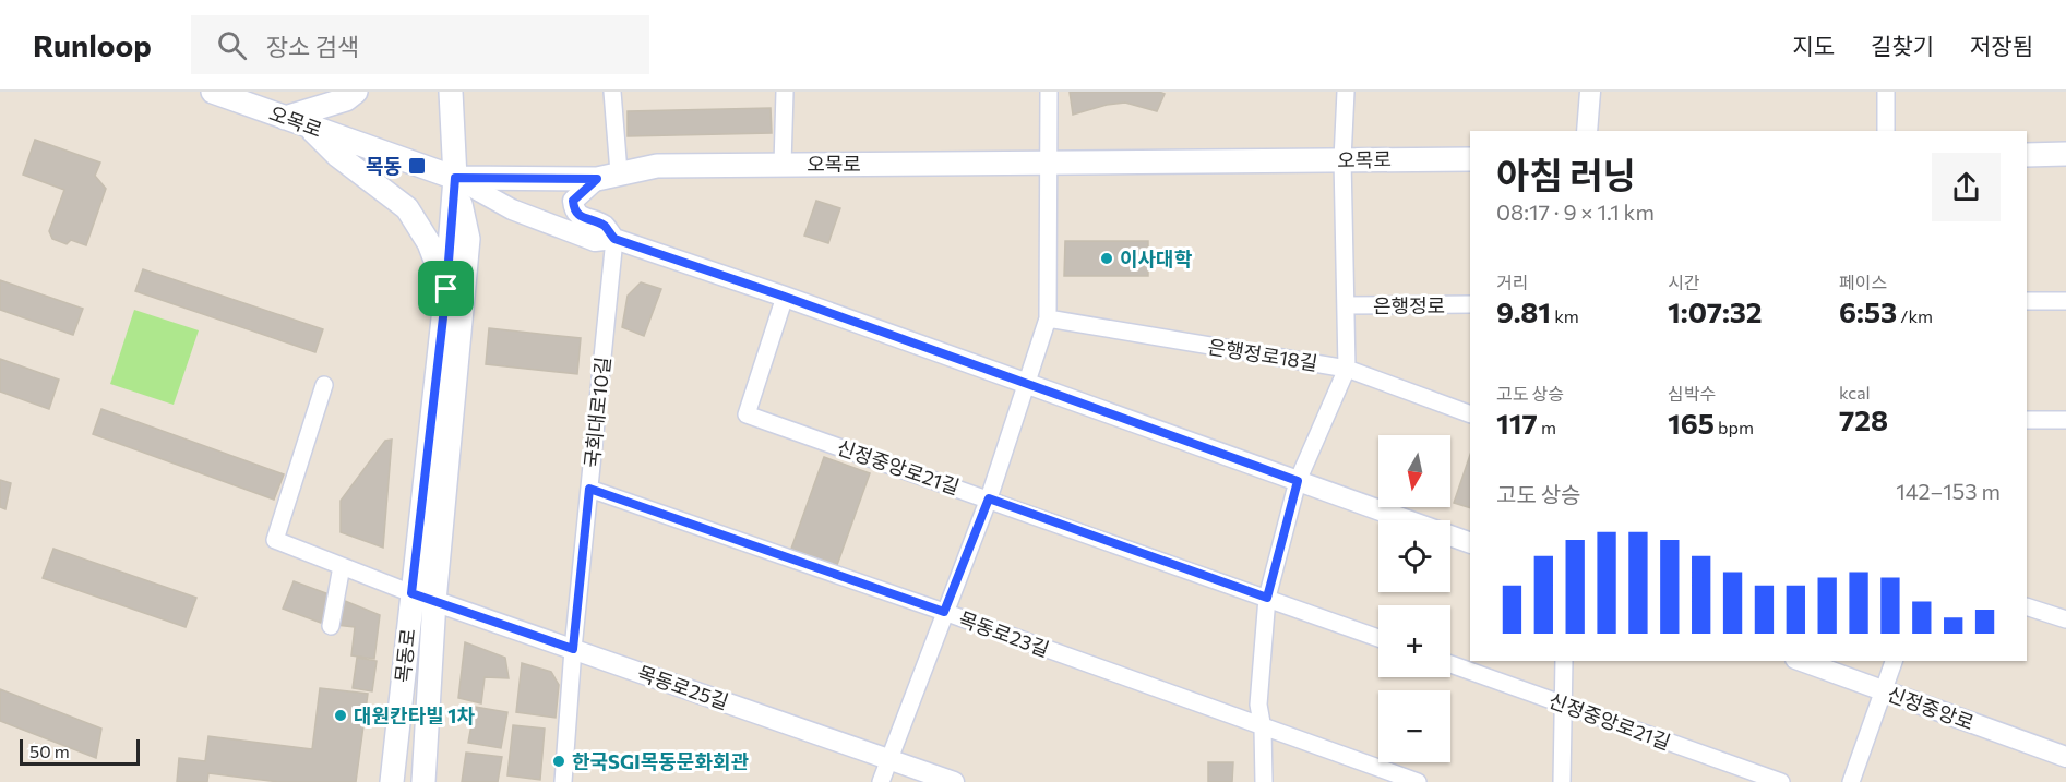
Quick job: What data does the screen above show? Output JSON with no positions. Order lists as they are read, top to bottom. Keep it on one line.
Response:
{"streets":{"main road":["오목로","목동로"],"street":["은행정로","은행정로18길","국회대로10길","신정중앙로21길","목동로23길","목동로25길","신정중앙로"]},"crossings":[["오목로","목동로"],["국회대로10길","목동로23길"],["국회대로10길","목동로25길"],["목동로","목동로25길"]],"places":{"transit":["목동"],"other":["이사대학","대원칸타빌 1차","한국SGI목동문화회관"]},"scale_bar":"50 m","north":"bottom","page":{"header":"Runloop","search":"장소 검색","nav":["지도","길찾기","저장됨"],"heading":["아침 러닝","08:17 · 9 × 1.1 km"],"stats":[["거리","9.81 km"],["시간","1:07:32"],["페이스","6:53 /km"],["고도 상승","117 m"],["심박수","165 bpm"],["kcal","728"]],"map_buttons":["+","−"],"chart":["고도 상승","142–153 m"],"scale":"50 m"}}
